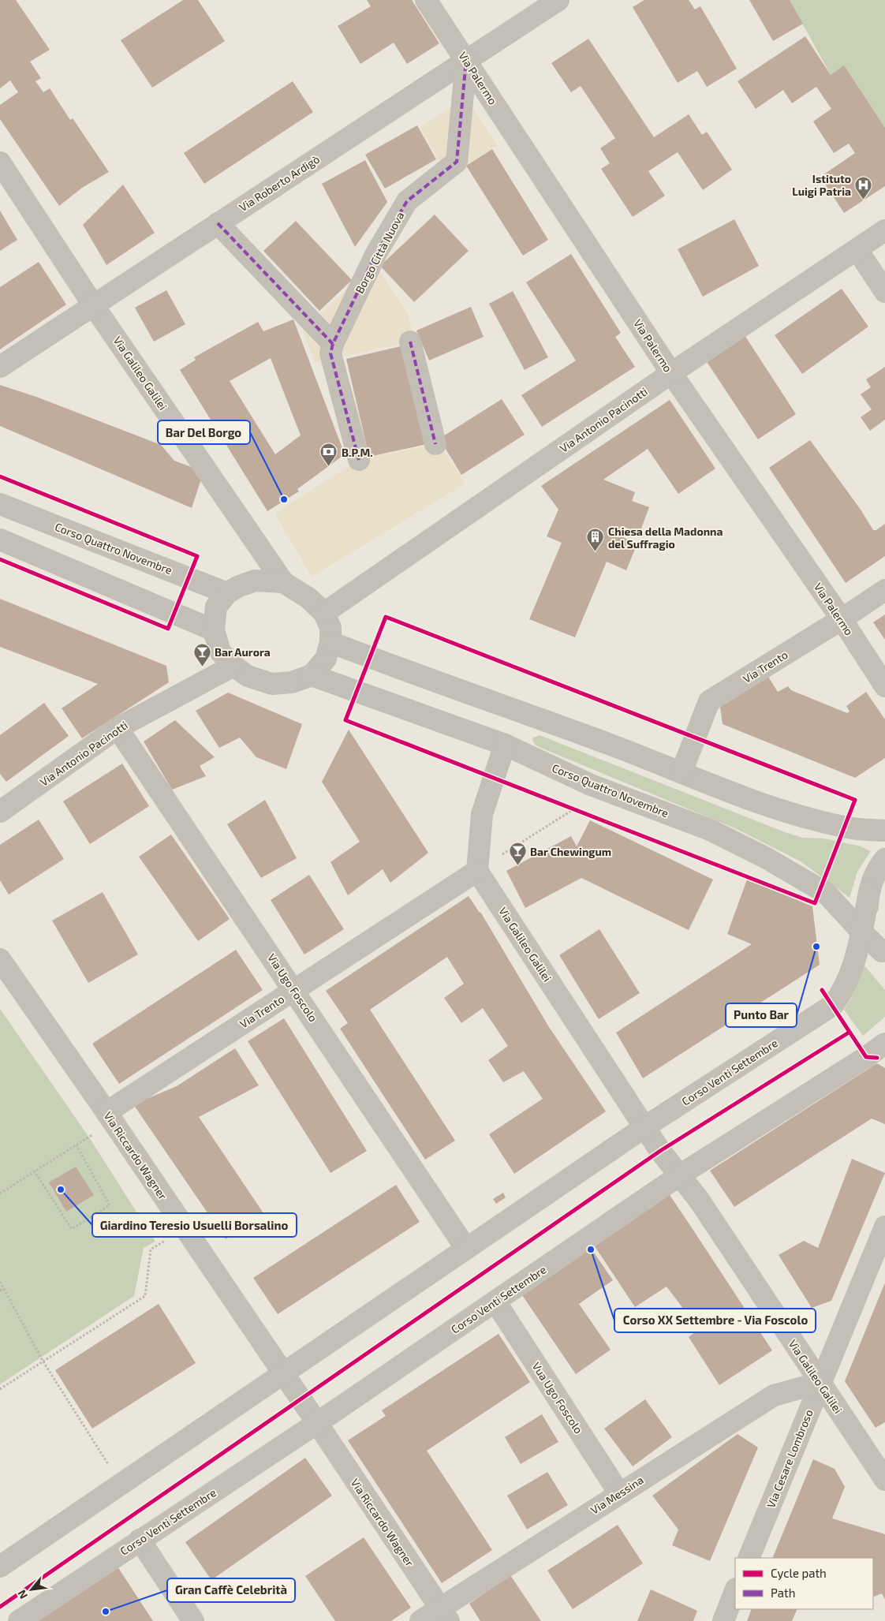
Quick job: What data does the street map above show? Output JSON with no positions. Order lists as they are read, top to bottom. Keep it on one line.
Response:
{"streets":{"street":["Via Palermo","Via Roberto Ardigò","Borgo Città Nuova","Via Galileo Galilei","Via Antonio Pacinotti","Corso Quattro Novembre","Via Trento","Via Ugo Foscolo","Corso Venti Settembre","Via Riccardo Wagner","Vua Ugo Foscolo","Via Cesare Lombroso","Via Messina"]},"crossings":[["Via Palermo","Via Roberto Ardigò"],["Via Palermo","Borgo Città Nuova"],["Via Palermo","Via Antonio Pacinotti"],["Via Palermo","Via Trento"],["Via Roberto Ardigò","Borgo Città Nuova"],["Via Roberto Ardigò","Via Galileo Galilei"],["Via Galileo Galilei","Via Antonio Pacinotti"],["Via Galileo Galilei","Corso Quattro Novembre"],["Via Galileo Galilei","Via Trento"],["Via Galileo Galilei","Corso Venti Settembre"],["Via Galileo Galilei","Via Cesare Lombroso"],["Via Galileo Galilei","Via Messina"],["Via Antonio Pacinotti","Corso Quattro Novembre"],["Via Antonio Pacinotti","Via Ugo Foscolo"],["Corso Quattro Novembre","Corso Venti Settembre"],["Via Trento","Via Ugo Foscolo"],["Via Trento","Via Riccardo Wagner"],["Via Ugo Foscolo","Corso Venti Settembre"],["Corso Venti Settembre","Via Riccardo Wagner"],["Corso Venti Settembre","Vua Ugo Foscolo"],["Via Riccardo Wagner","Via Messina"],["Vua Ugo Foscolo","Via Messina"],["Via Cesare Lombroso","Via Messina"]],"places":{"hospital":["Istituto Luigi Patria"],"bank":["B.P.M."],"other":["Bar Del Borgo","Punto Bar","Giardino Teresio Usuelli Borsalino","Corso XX Settembre - Via Foscolo","Gran Caffè Celebrità"],"building":["Chiesa della Madonna del Suffragio"],"bar":["Bar Aurora","Bar Chewingum"]},"legend":["Cycle path","Path"],"north":"bottom left"}
